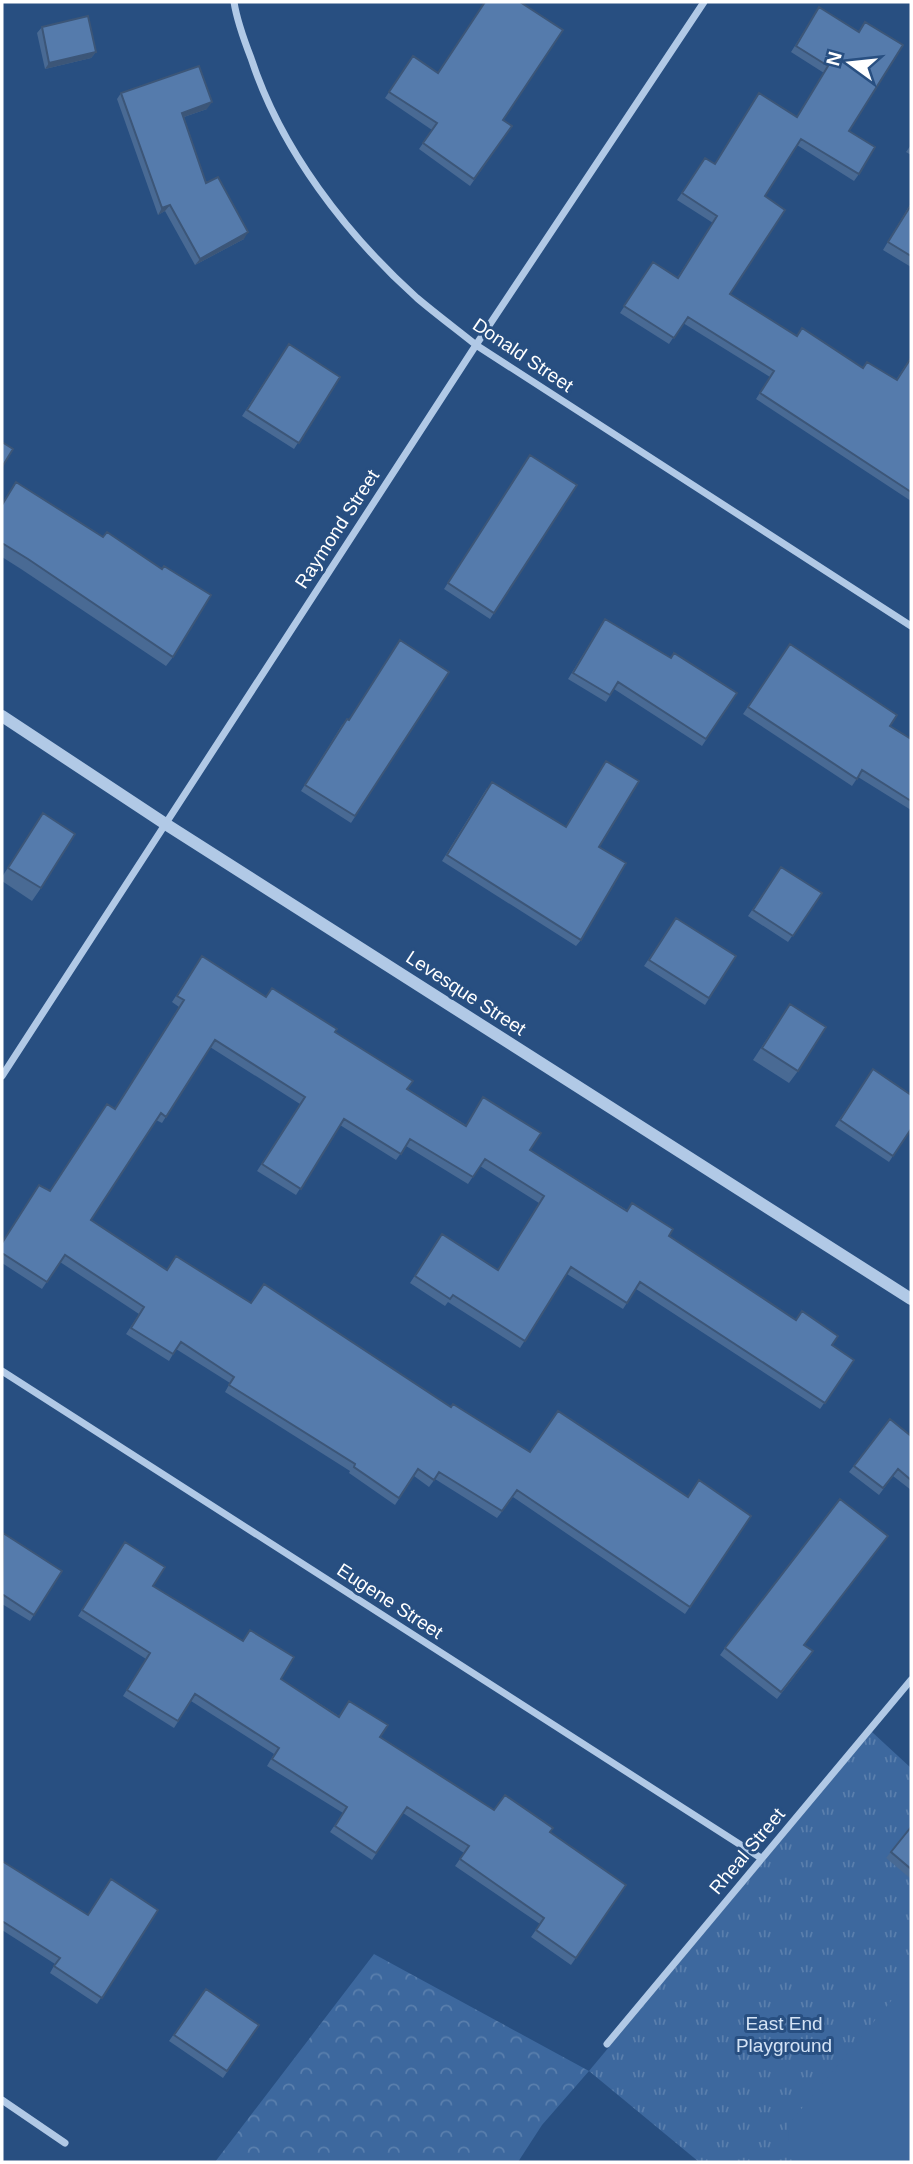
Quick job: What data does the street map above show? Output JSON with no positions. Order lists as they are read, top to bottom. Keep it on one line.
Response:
{"streets":{"street":["Donald Street","Raymond Street","Levesque Street","Eugene Street","Rheal Street"]},"crossings":[["Donald Street","Raymond Street"],["Raymond Street","Levesque Street"],["Eugene Street","Rheal Street"]],"parks":["East End Playground"],"north":"left"}
